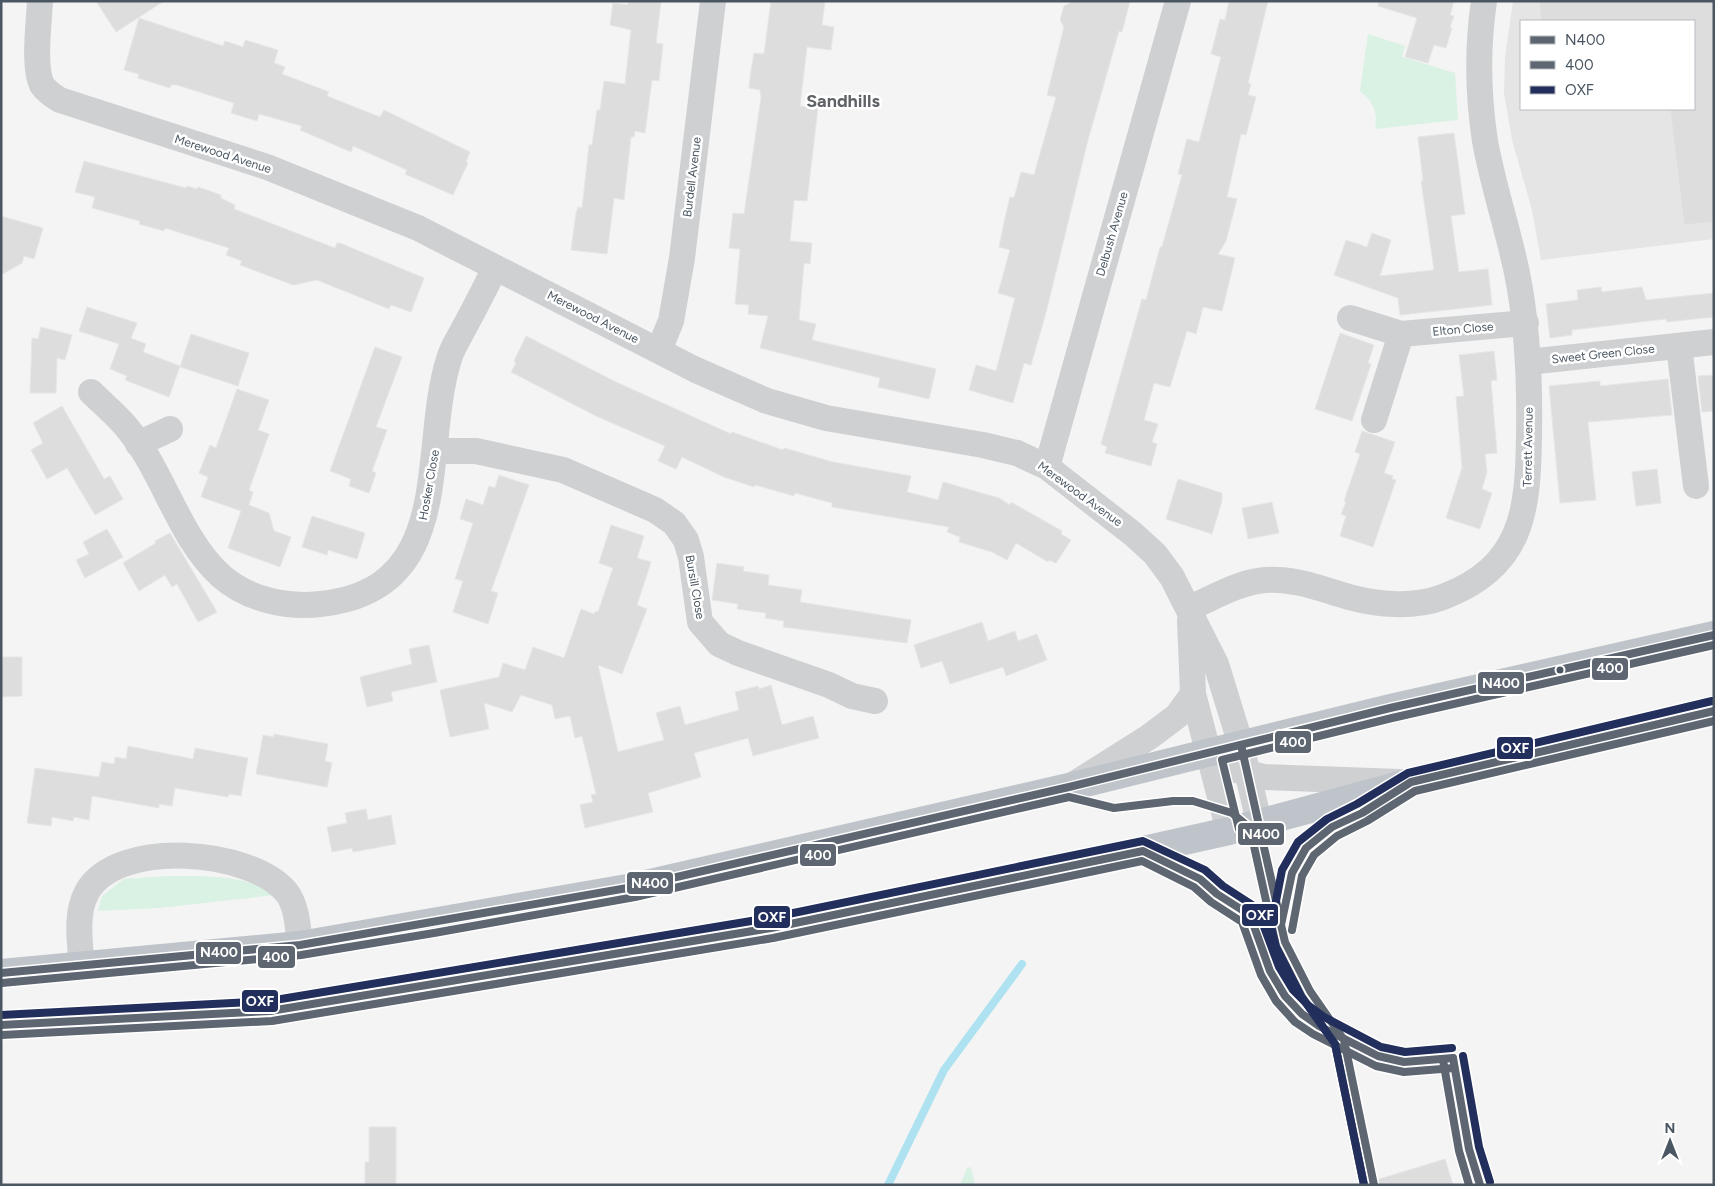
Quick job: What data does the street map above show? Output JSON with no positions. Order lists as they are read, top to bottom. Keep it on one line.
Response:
{"streets":{"street":["Merewood Avenue","Burdell Avenue","Delbush Avenue","Elton Close","Sweet Green Close","Terrett Avenue","Hosker Close","Bursill Close"]},"crossings":[["Merewood Avenue","Burdell Avenue"],["Merewood Avenue","Delbush Avenue"],["Merewood Avenue","Terrett Avenue"],["Merewood Avenue","Hosker Close"],["Elton Close","Terrett Avenue"],["Sweet Green Close","Terrett Avenue"],["Hosker Close","Bursill Close"]],"districts":["Sandhills"],"lines":["transit line N400","transit line 400","transit line OXF"],"legend":["N400","400","OXF"],"north":"top"}
